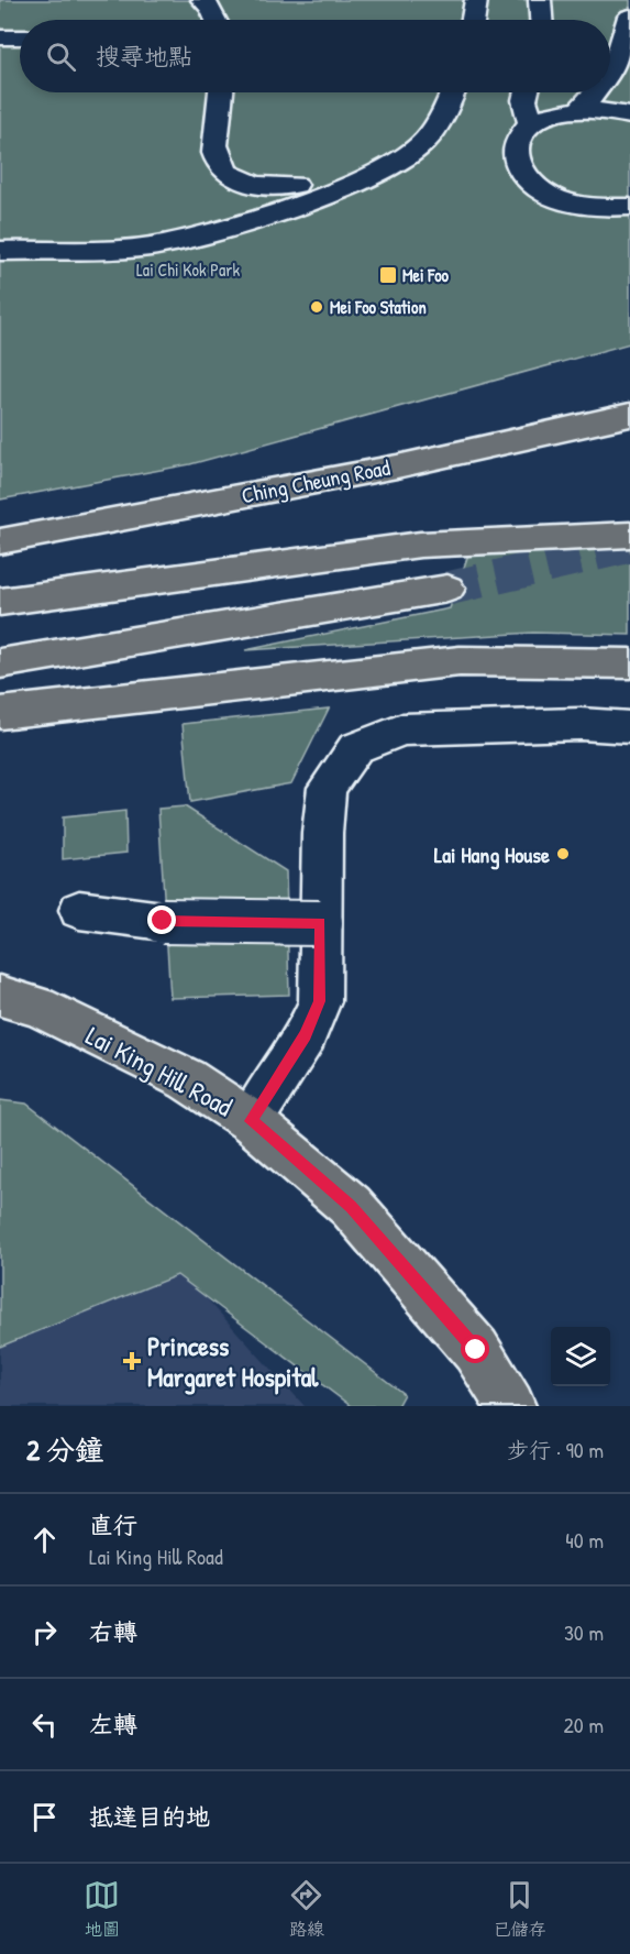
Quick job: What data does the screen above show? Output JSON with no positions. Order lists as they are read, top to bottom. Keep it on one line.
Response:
{"streets":{"main road":["Ching Cheung Road","Lai King Hill Road"]},"parks":["Lai Chi Kok Park"],"places":{"transit":["Mei Foo"],"other":["Mei Foo Station","Lai Hang House"],"health":["Princess Margaret Hospital"]},"page":{"search":"搜尋地點","heading":["2 分鐘","步行 · 90 m"],"list":[["直行","Lai King Hill Road","40 m"],["右轉","30 m"],["左轉","20 m"],"抵達目的地"],"nav":["地圖","路線","已儲存"]}}
